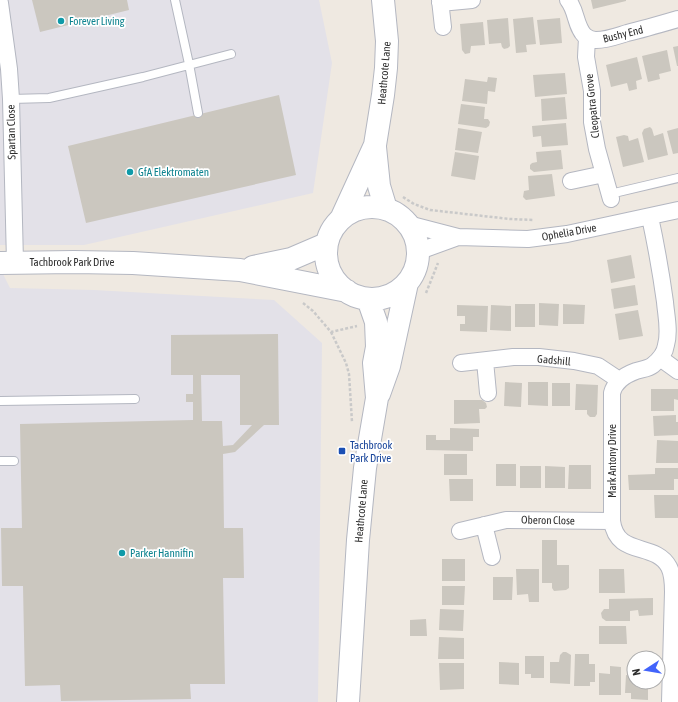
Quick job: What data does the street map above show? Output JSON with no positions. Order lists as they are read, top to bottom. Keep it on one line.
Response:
{"streets":{"street":["Bushy End","Heathcote Lane","Cleopatra Grove","Spartan Close","Ophelia Drive","Tachbrook Park Drive","Gadshill","Mark Antony Drive","Oberon Close"]},"crossings":[["Bushy End","Cleopatra Grove"],["Heathcote Lane","Ophelia Drive"],["Heathcote Lane","Tachbrook Park Drive"],["Spartan Close","Tachbrook Park Drive"],["Ophelia Drive","Tachbrook Park Drive"],["Gadshill","Mark Antony Drive"],["Mark Antony Drive","Oberon Close"]],"places":{"other":["Forever Living","GfA Elektromaten","Parker Hannifin"],"transit":["Tachbrook Park Drive"]},"north":"left"}
